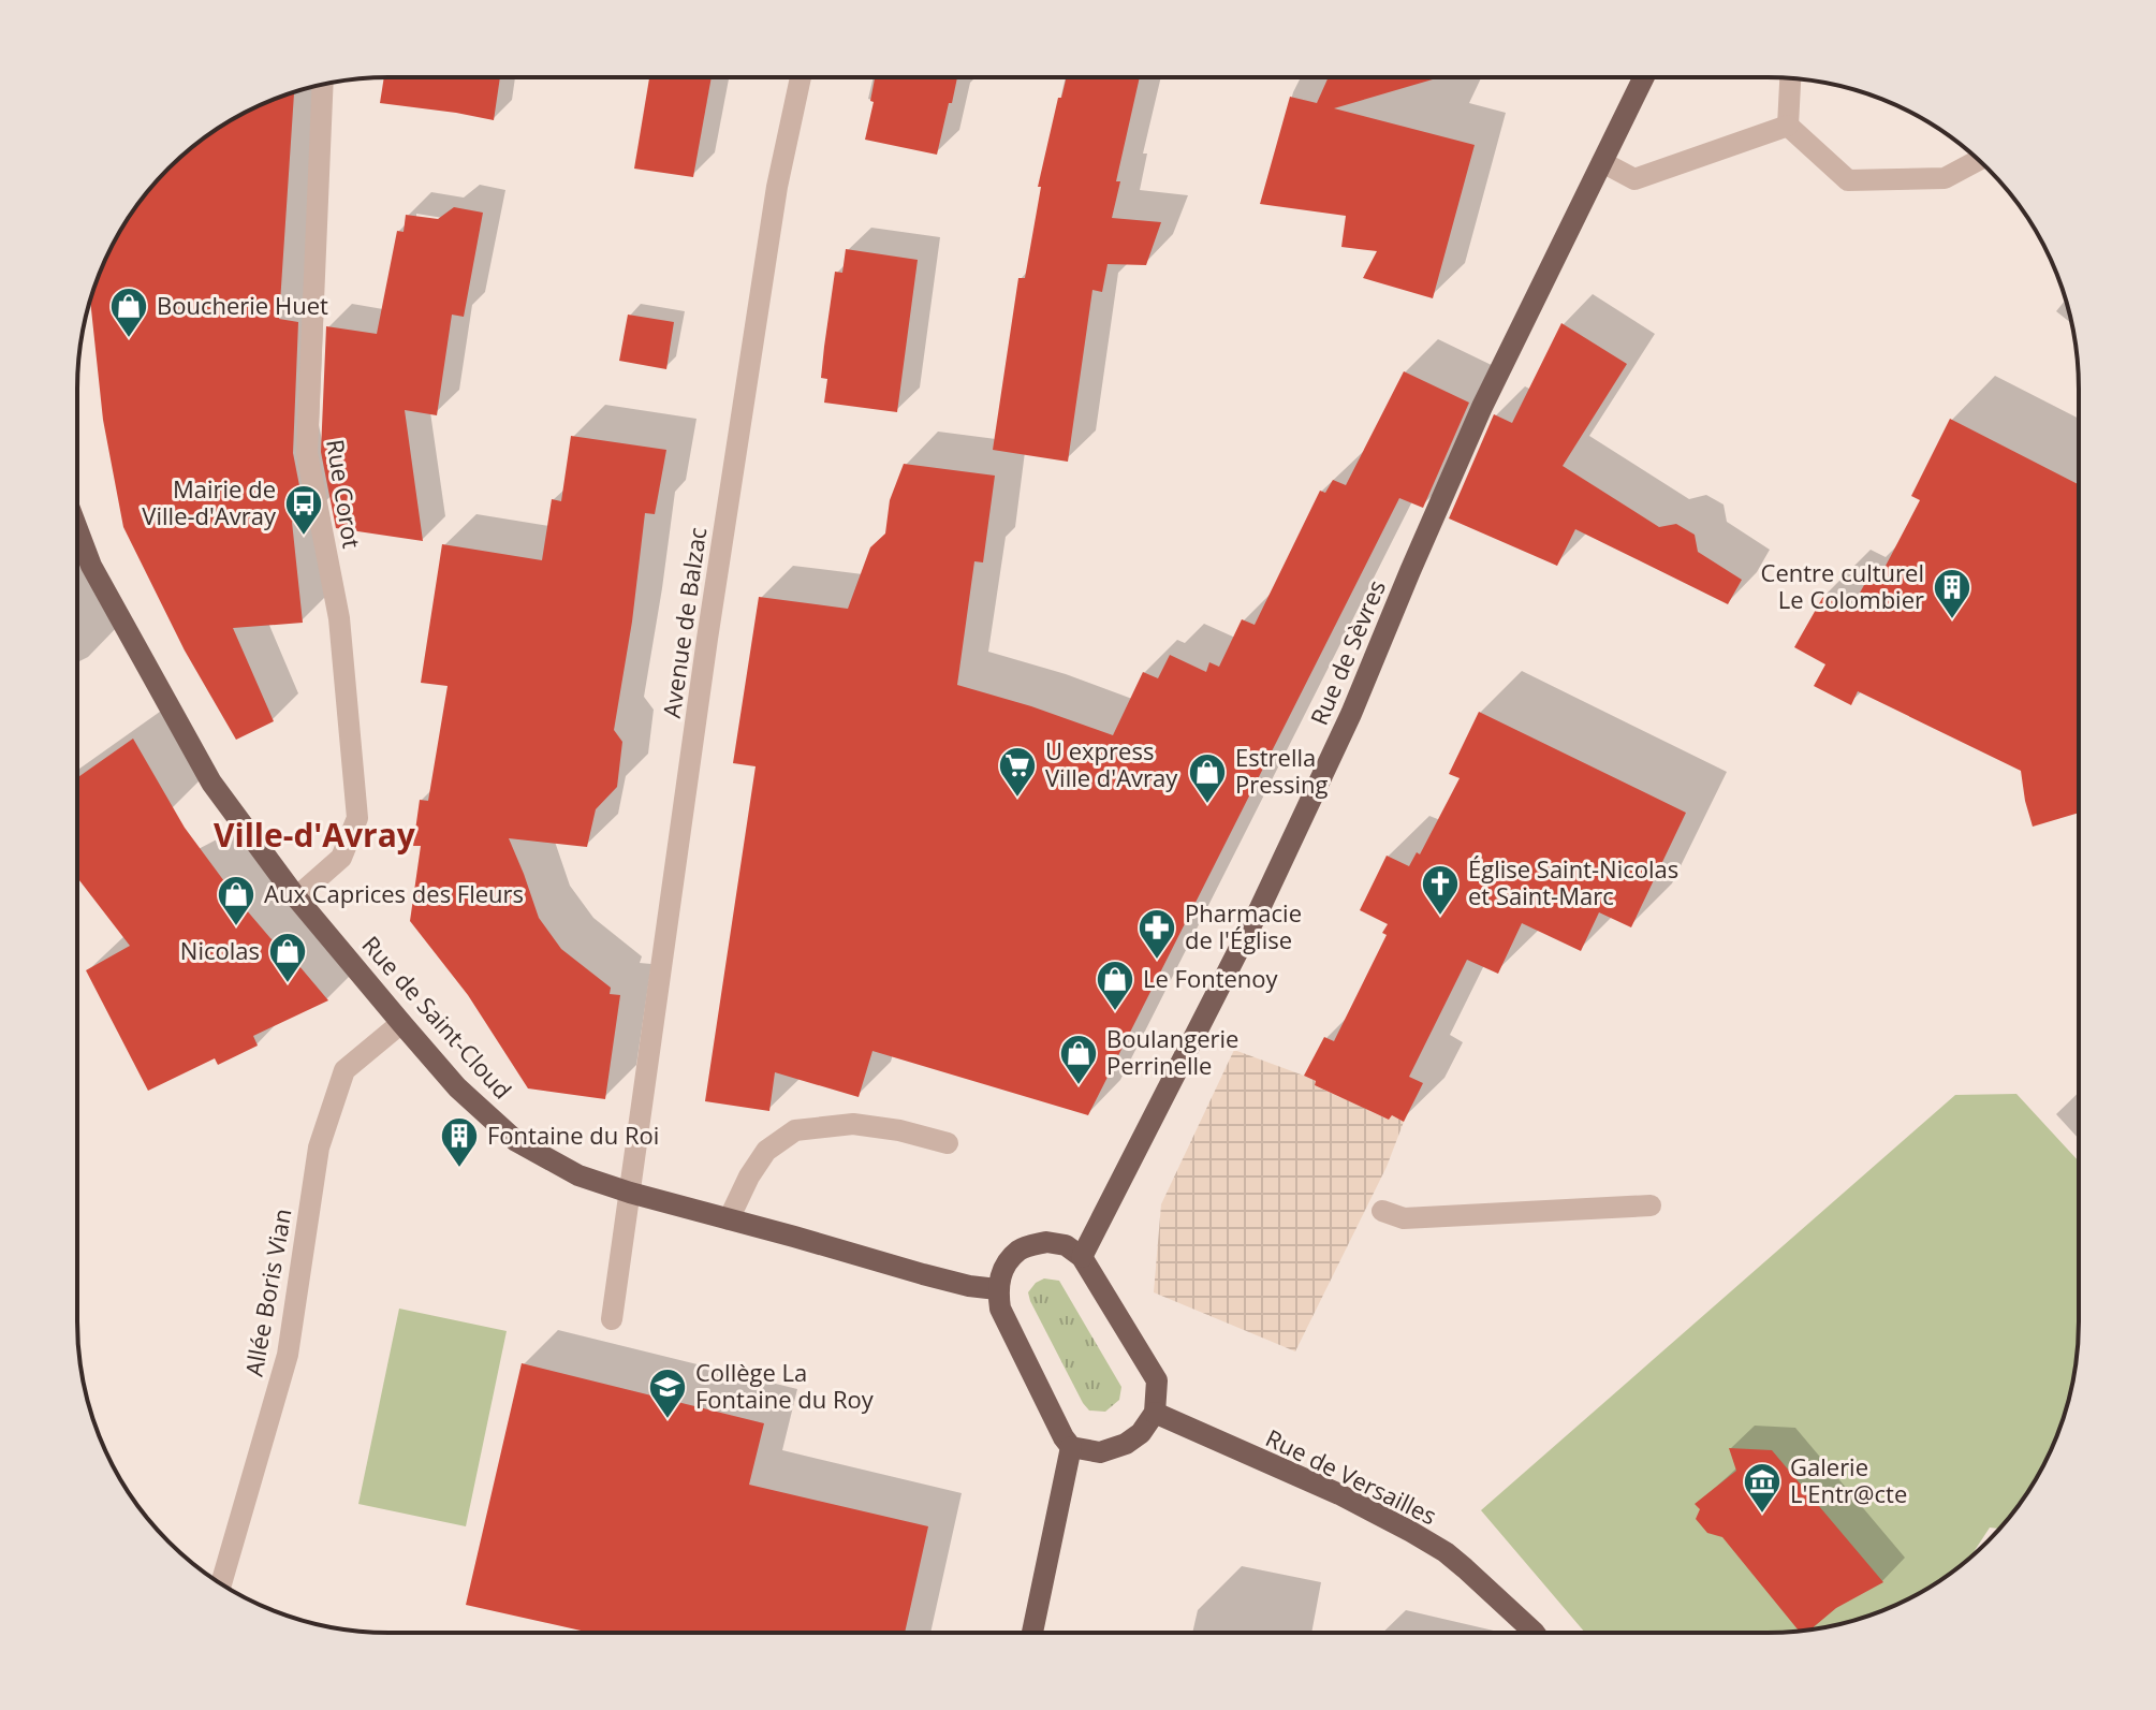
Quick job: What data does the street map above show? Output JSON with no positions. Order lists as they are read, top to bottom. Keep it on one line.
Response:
{"streets":{"main road":["Rue de Sèvres","Rue de Saint-Cloud","Rue de Versailles"],"street":["Rue Corot","Avenue de Balzac","Allée Boris Vian"]},"crossings":[["Rue Corot","Rue de Saint-Cloud"],["Avenue de Balzac","Rue de Saint-Cloud"],["Rue de Saint-Cloud","Allée Boris Vian"]],"districts":["Ville-d'Avray"],"places":{"shop":["Boucherie Huet","Estrella Pressing","Aux Caprices des Fleurs","Nicolas","Le Fontenoy","Boulangerie Perrinelle"],"bus stop":["Mairie de Ville-d'Avray"],"building":["Centre culturel Le Colombier","Fontaine du Roi"],"supermarket":["U express Ville d'Avray"],"church":["Église Saint-Nicolas et Saint-Marc"],"pharmacy":["Pharmacie de l'Église"],"school or university":["Collège La Fontaine du Roy"],"museum":["Galerie L'Entr@cte"]}}
